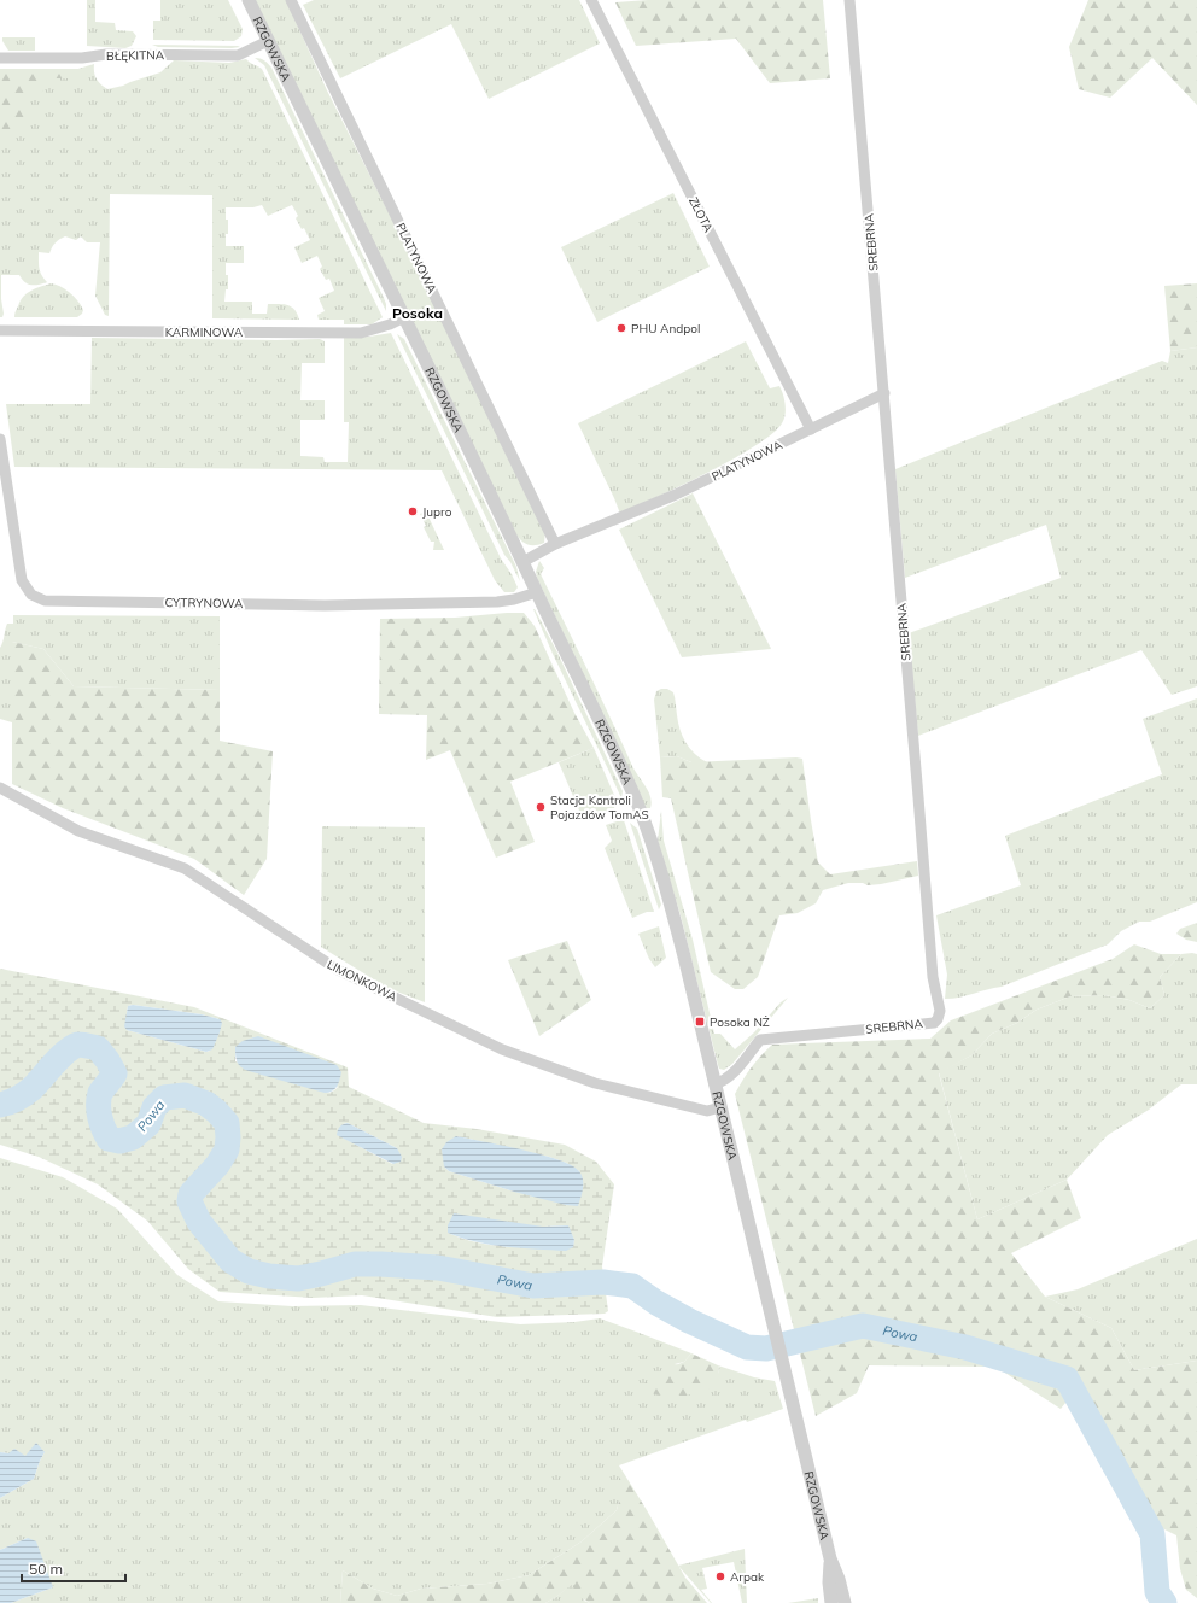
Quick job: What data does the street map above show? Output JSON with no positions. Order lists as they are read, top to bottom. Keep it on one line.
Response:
{"streets":{"street":["RZGOWSKA","BŁĘKITNA","ZŁOTA","SREBRNA","PLATYNOWA","KARMINOWA","CYTRYNOWA","LIMONKOWA"]},"crossings":[["RZGOWSKA","BŁĘKITNA"],["RZGOWSKA","SREBRNA"],["RZGOWSKA","PLATYNOWA"],["RZGOWSKA","KARMINOWA"],["RZGOWSKA","CYTRYNOWA"],["RZGOWSKA","LIMONKOWA"],["ZŁOTA","PLATYNOWA"],["SREBRNA","PLATYNOWA"]],"districts":["Posoka"],"water":["Powa"],"places":{"other":["PHU Andpol","Jupro","Stacja Kontroli Pojazdów TomAS","Arpak"],"transit":["Posoka NŻ"]},"scale_bar":"50 m"}
